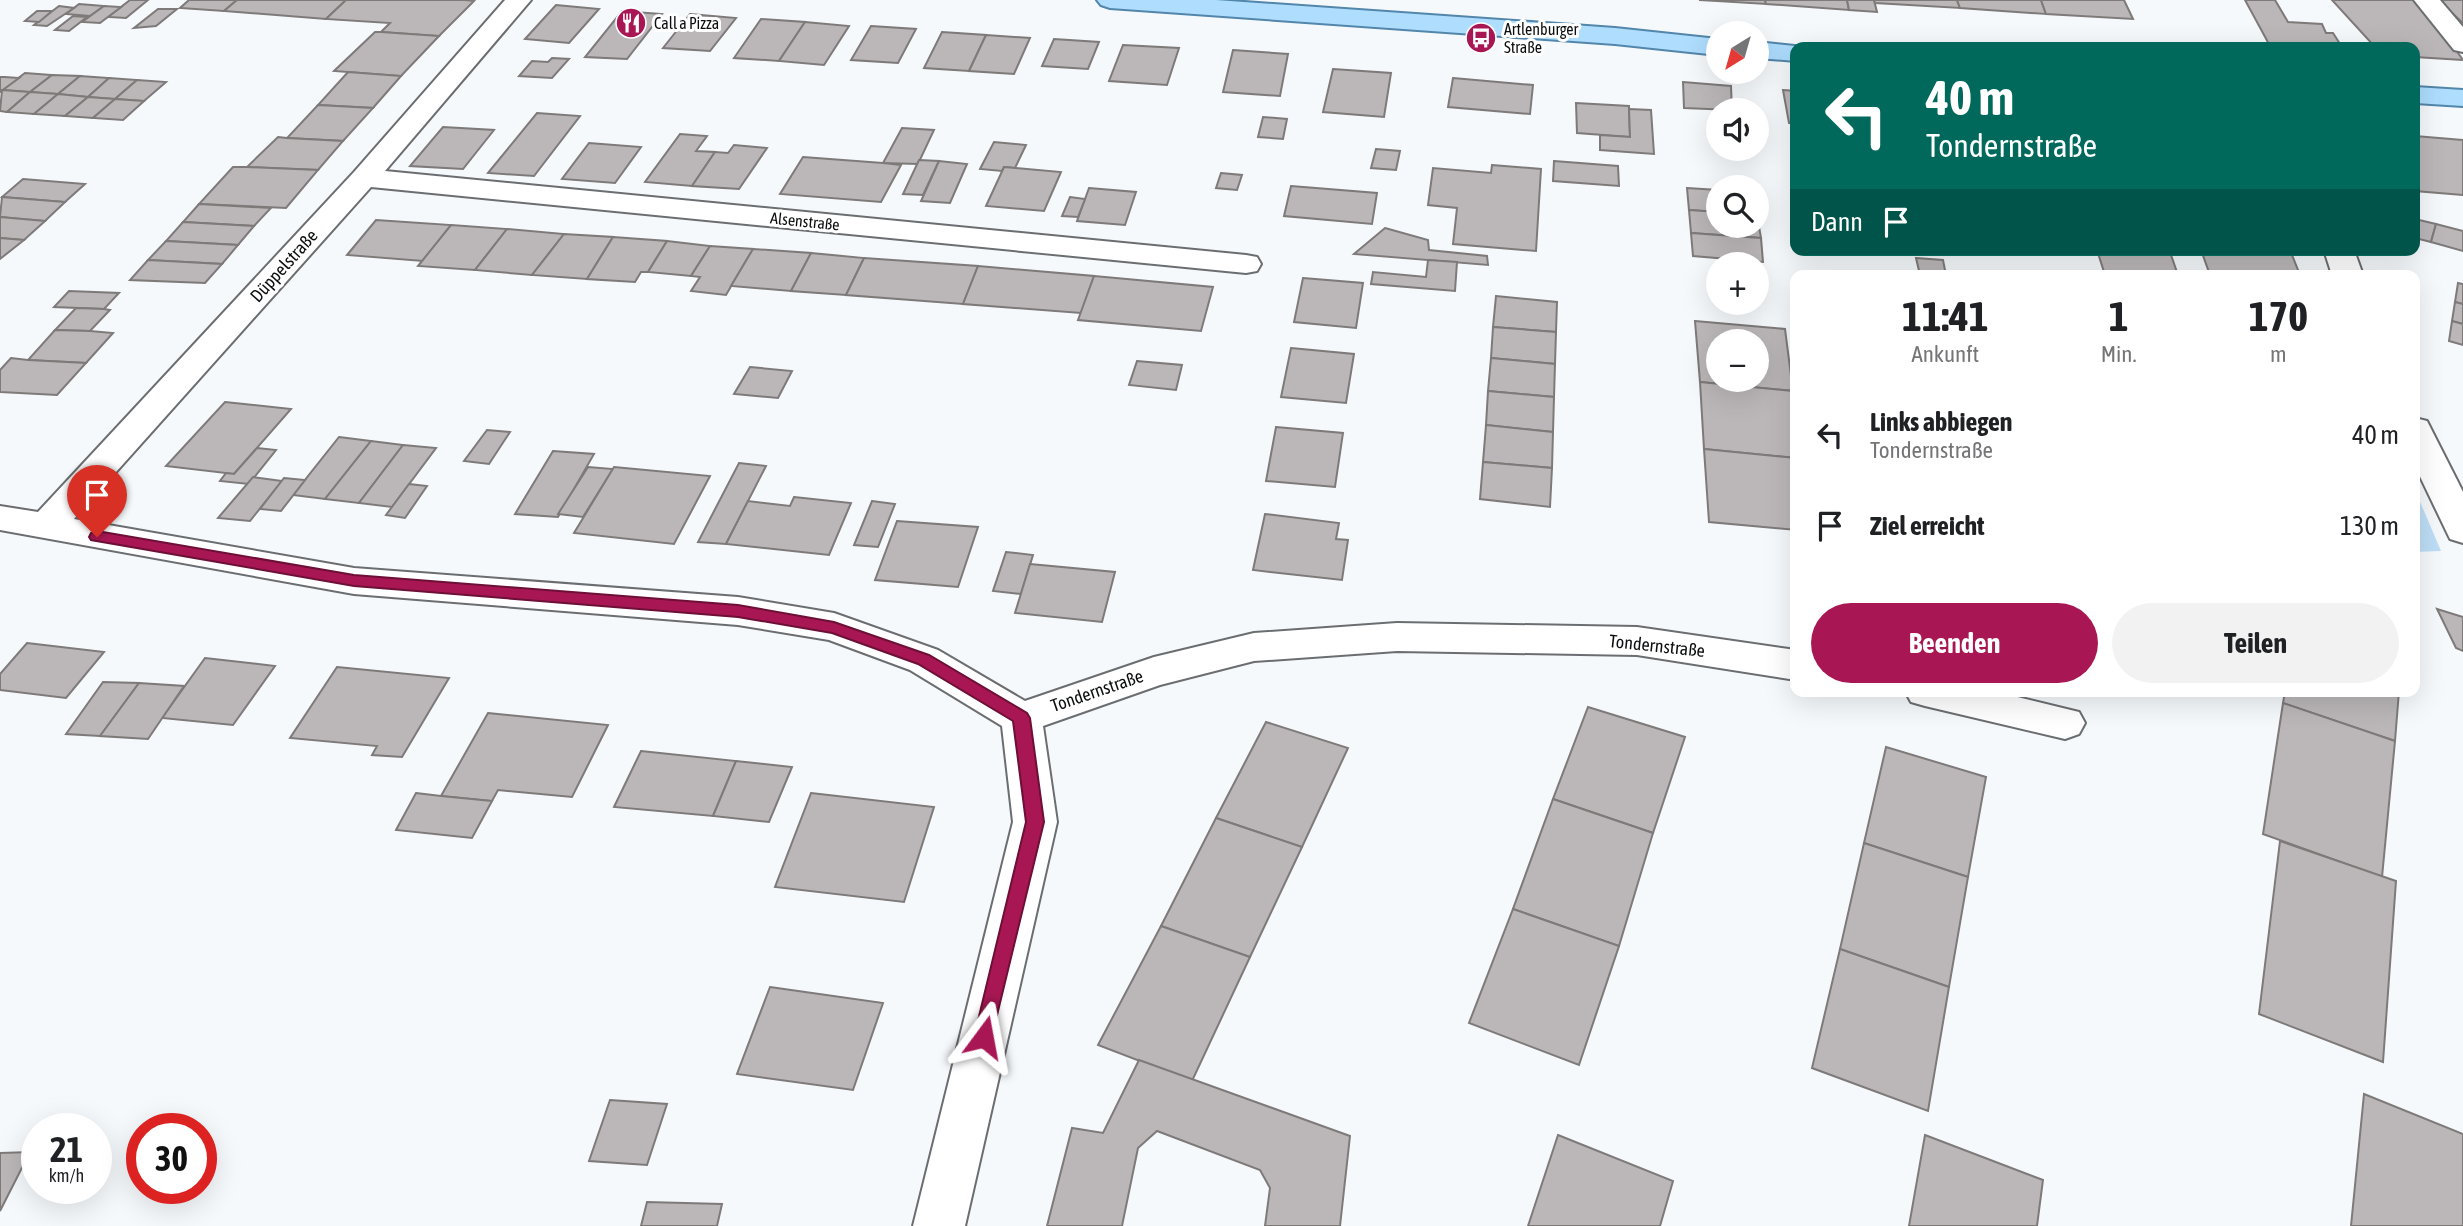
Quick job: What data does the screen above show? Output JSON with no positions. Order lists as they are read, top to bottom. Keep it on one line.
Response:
{"streets":{"street":["Alsenstraße","Düppelstraße","Tondernstraße"]},"crossings":[["Alsenstraße","Düppelstraße"]],"places":{"restaurant":["Call a Pizza"],"bus stop":["Artlenburger Straße"]},"north":"bottom left","page":{"map_buttons":["+","−"],"turn":["40 m","Tondernstraße"],"then":"Dann","eta":["11:41","Ankunft","1","Min.","170","m"],"list":[{"name":"Links abbiegen","note":"Tondernstraße","value":"40 m"},{"name":"Ziel erreicht","value":"130 m"}],"buttons":["Beenden","Teilen"],"speed":"21 km/h","limit":"30"}}
